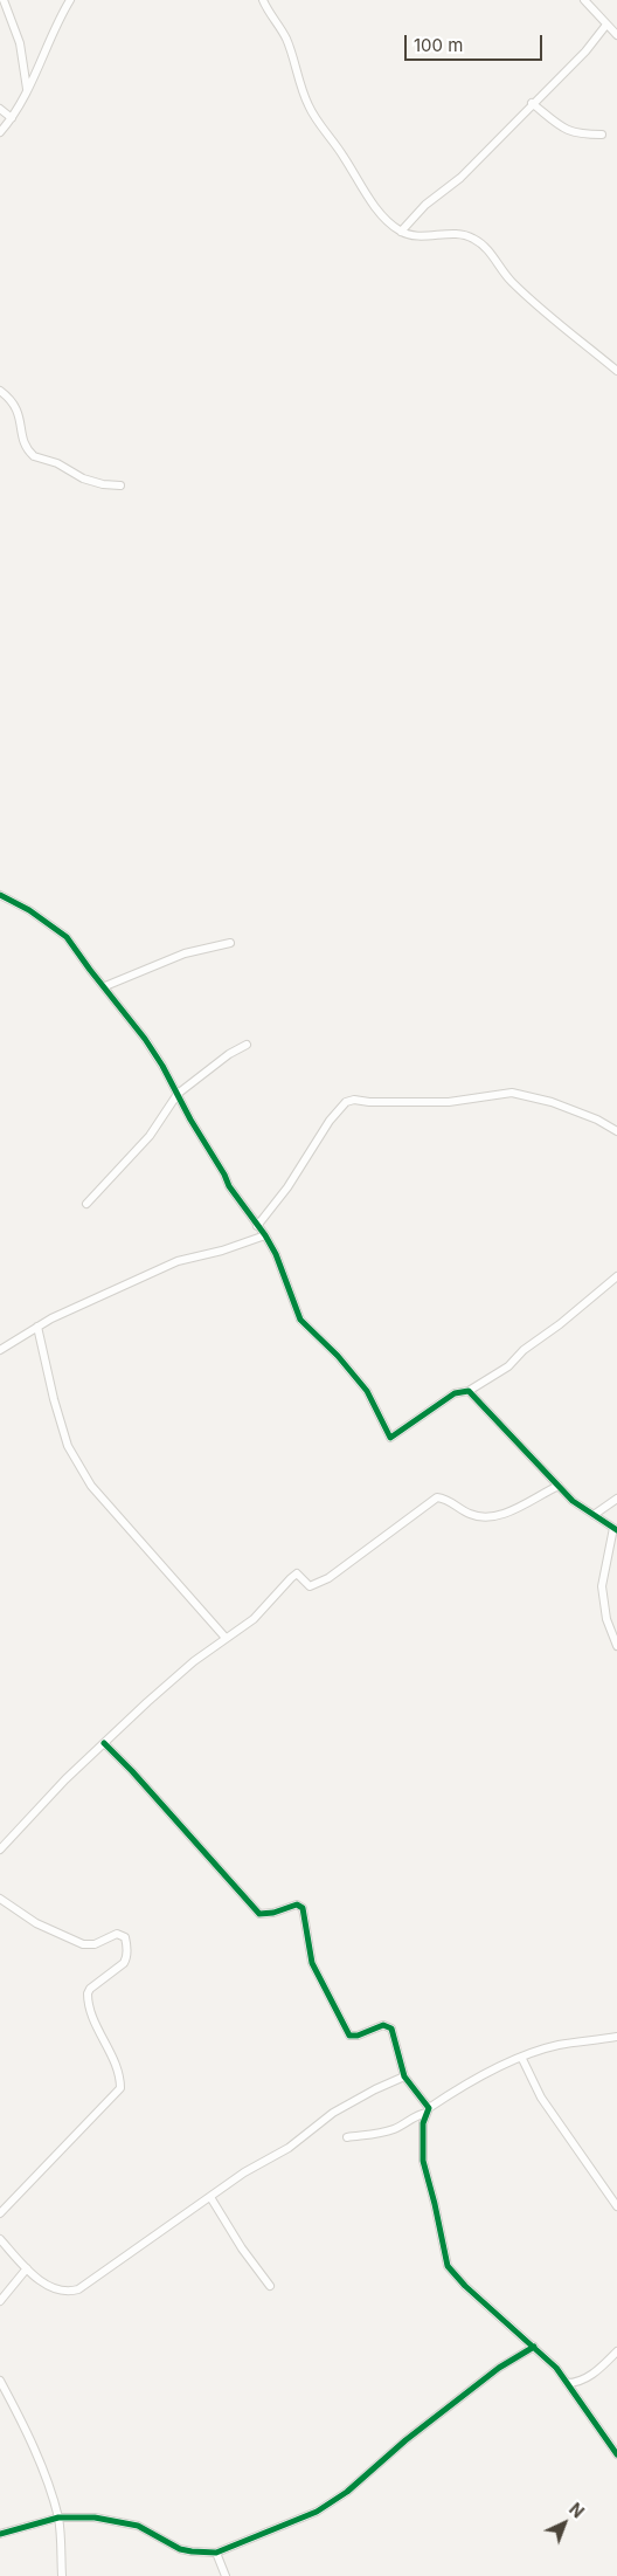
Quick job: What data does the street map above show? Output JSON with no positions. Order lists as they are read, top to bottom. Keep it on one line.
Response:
{"scale_bar":"100 m","north":"top right"}
